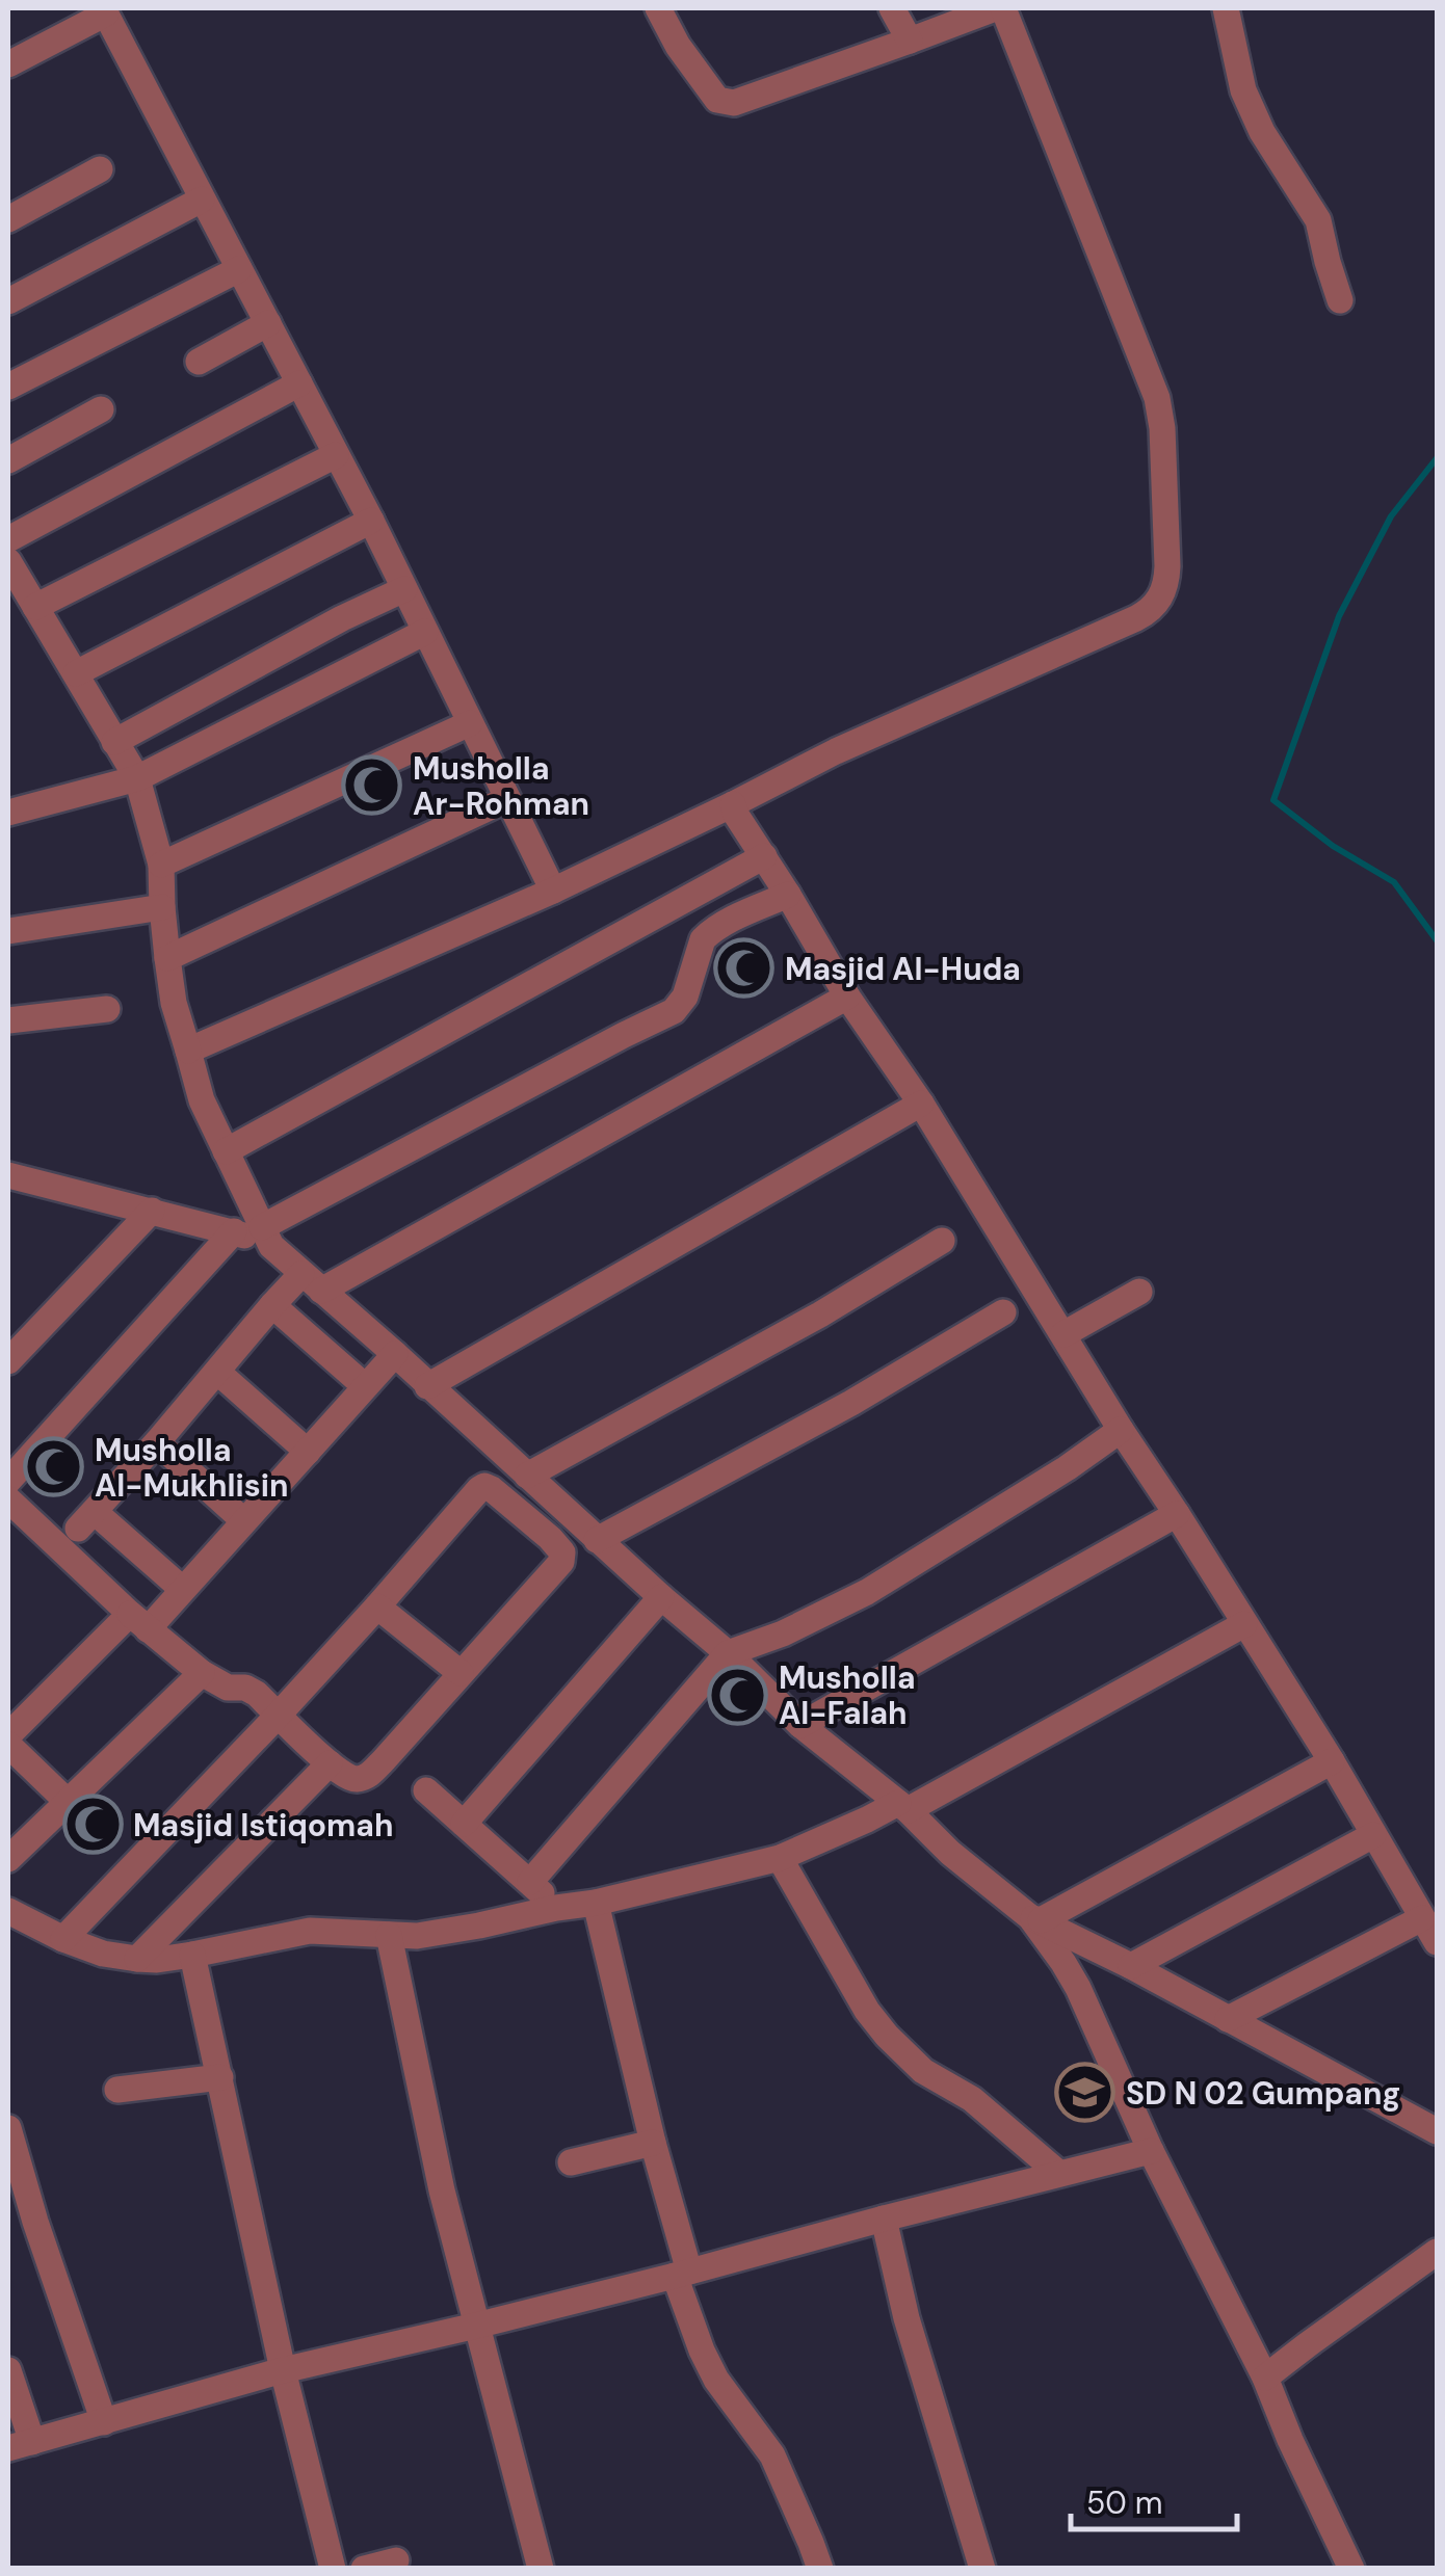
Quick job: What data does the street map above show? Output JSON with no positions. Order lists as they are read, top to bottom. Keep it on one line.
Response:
{"places":{"mosque":["Musholla Ar-Rohman","Masjid Al-Huda","Musholla Al-Mukhlisin","Musholla Al-Falah","Masjid Istiqomah"],"school or university":["SD N 02 Gumpang"]},"scale_bar":"50 m"}
